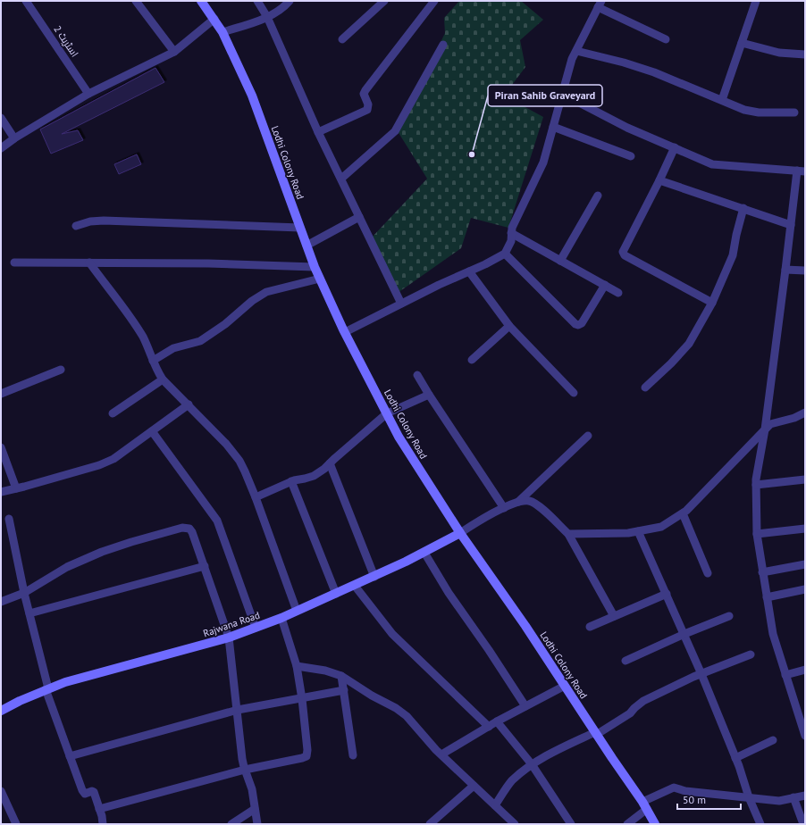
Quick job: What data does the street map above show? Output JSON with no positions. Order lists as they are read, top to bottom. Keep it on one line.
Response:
{"streets":{"main road":["Lodhi Colony Road","Rajwana Road"],"street":["اسٹریٹ 2"]},"crossings":[["Lodhi Colony Road","Rajwana Road"]],"places":["Piran Sahib Graveyard"],"scale_bar":"50 m"}
